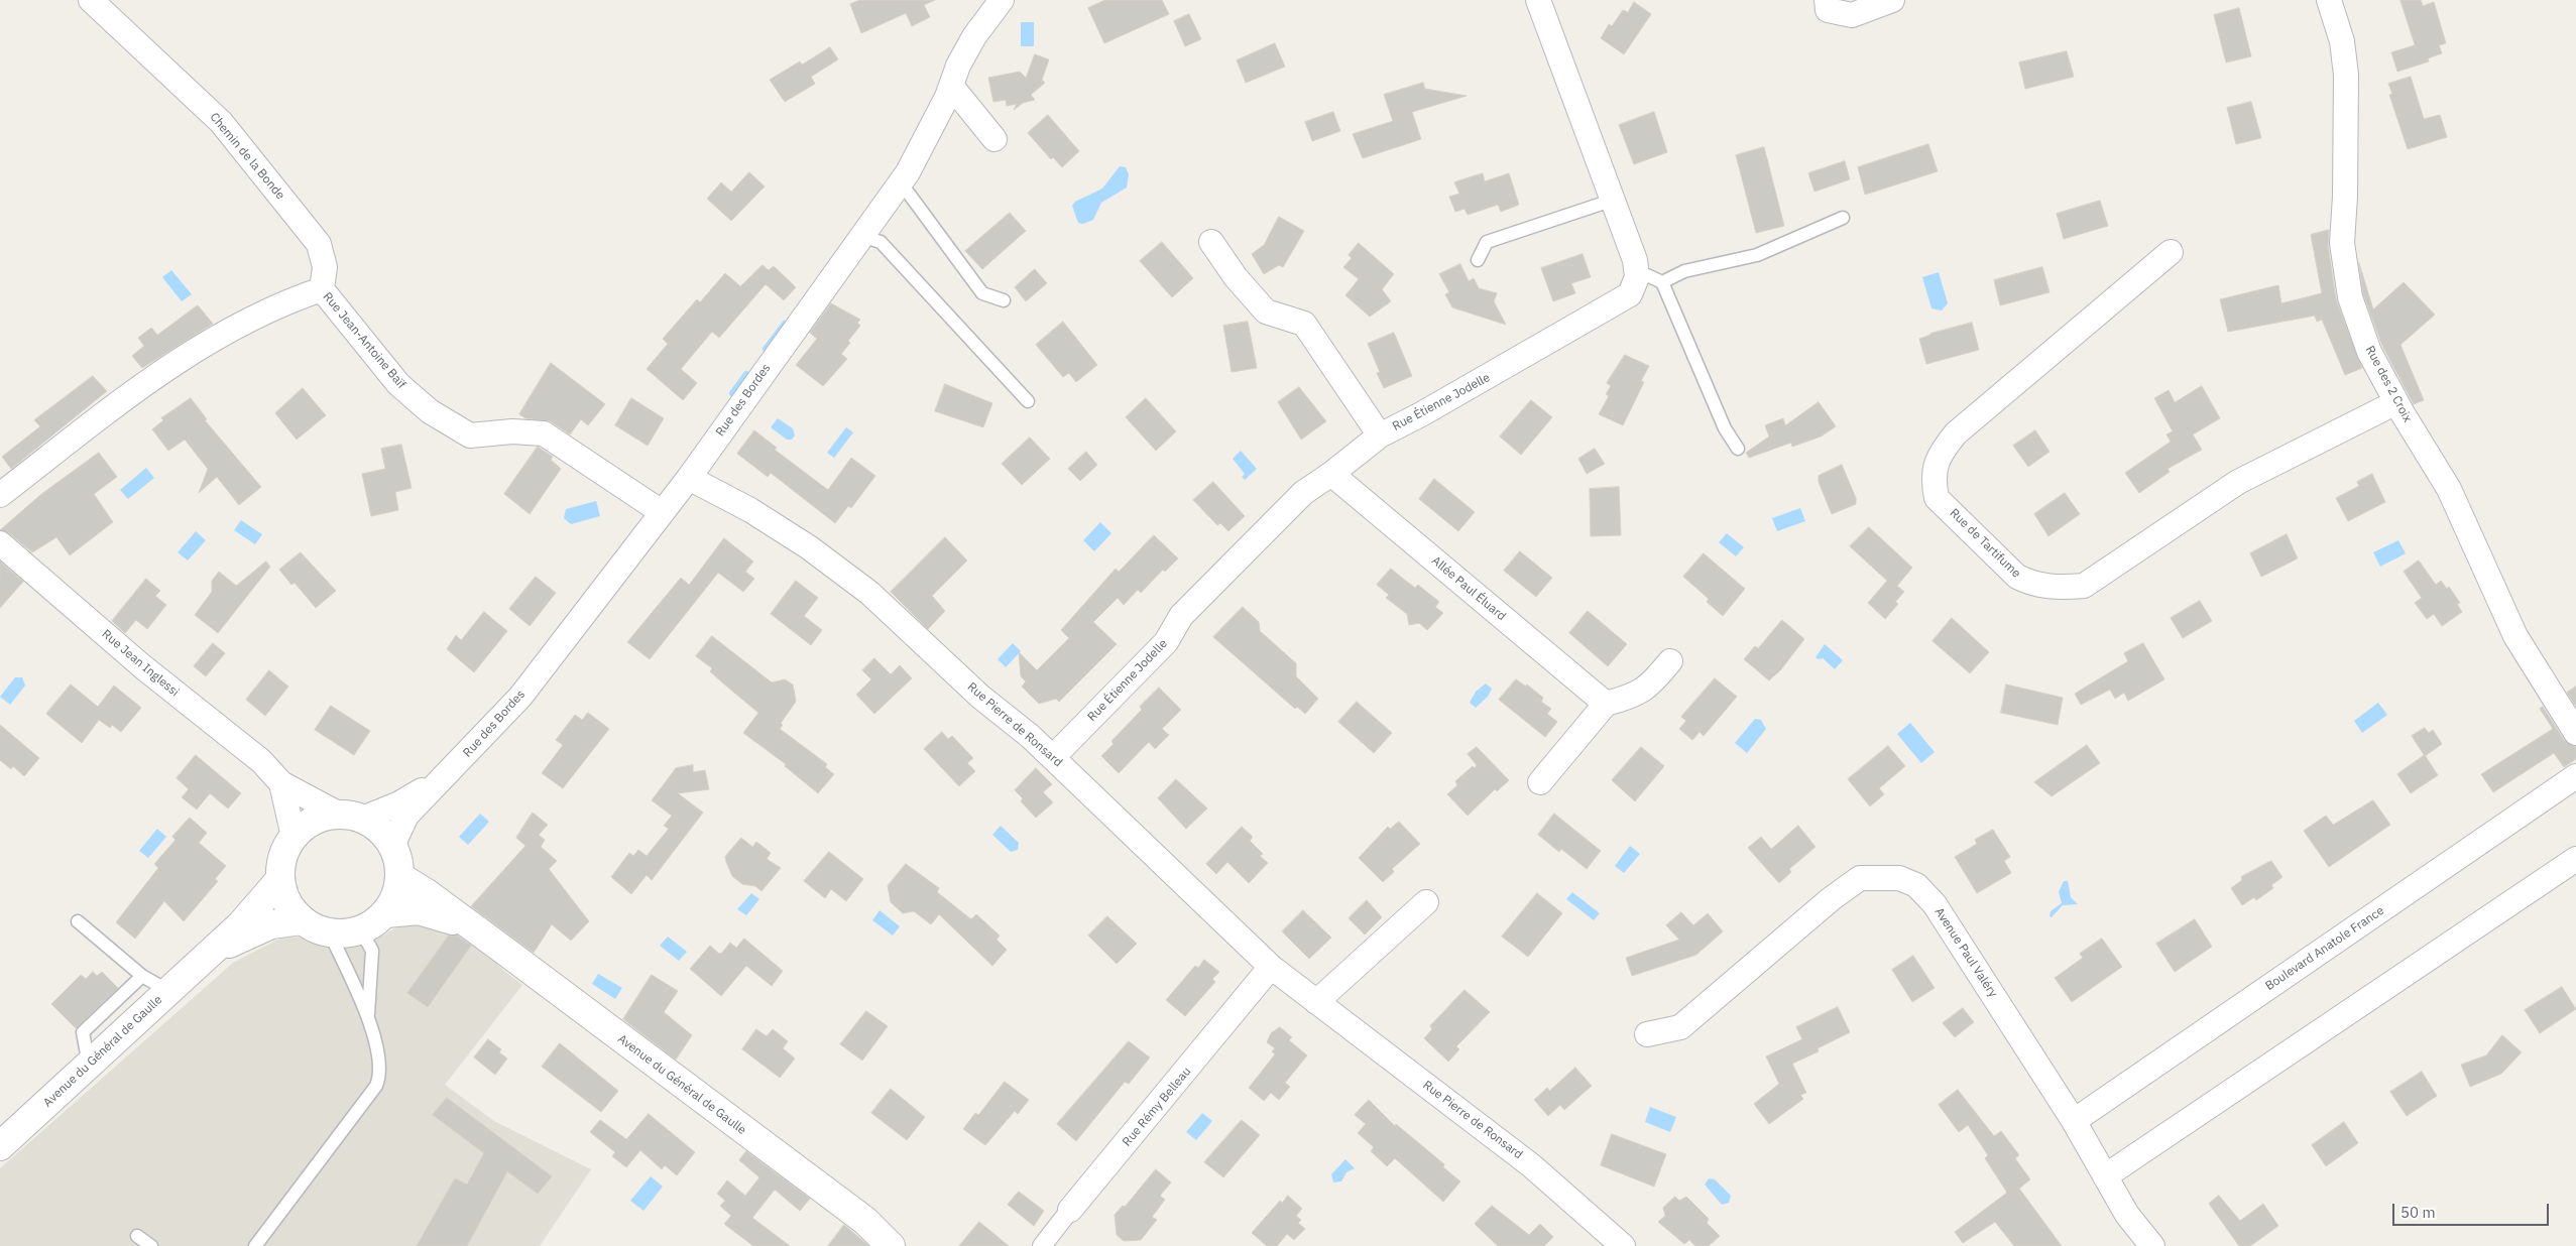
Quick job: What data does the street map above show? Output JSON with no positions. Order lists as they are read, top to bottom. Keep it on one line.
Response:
{"streets":{"street":["Chemin de la Bonde","Rue Jean-Antoine Baïf","Rue des 2 Croix","Rue des Bordes","Rue Étienne Jodelle","Rue de Tartifume","Allée Paul Éluard","Rue Jean Inglessi","Rue Pierre de Ronsard","Boulevard Anatole France","Avenue Paul Valéry","Avenue du Général de Gaulle","Rue Rémy Belleau"]},"crossings":[["Chemin de la Bonde","Rue Jean-Antoine Baïf"],["Rue Jean-Antoine Baïf","Rue des Bordes"],["Rue des 2 Croix","Rue de Tartifume"],["Rue des Bordes","Rue Jean Inglessi"],["Rue des Bordes","Rue Pierre de Ronsard"],["Rue des Bordes","Avenue du Général de Gaulle"],["Rue Étienne Jodelle","Allée Paul Éluard"],["Rue Étienne Jodelle","Rue Pierre de Ronsard"],["Rue Jean Inglessi","Avenue du Général de Gaulle"],["Rue Pierre de Ronsard","Rue Rémy Belleau"],["Boulevard Anatole France","Avenue Paul Valéry"]],"scale_bar":"50 m"}
